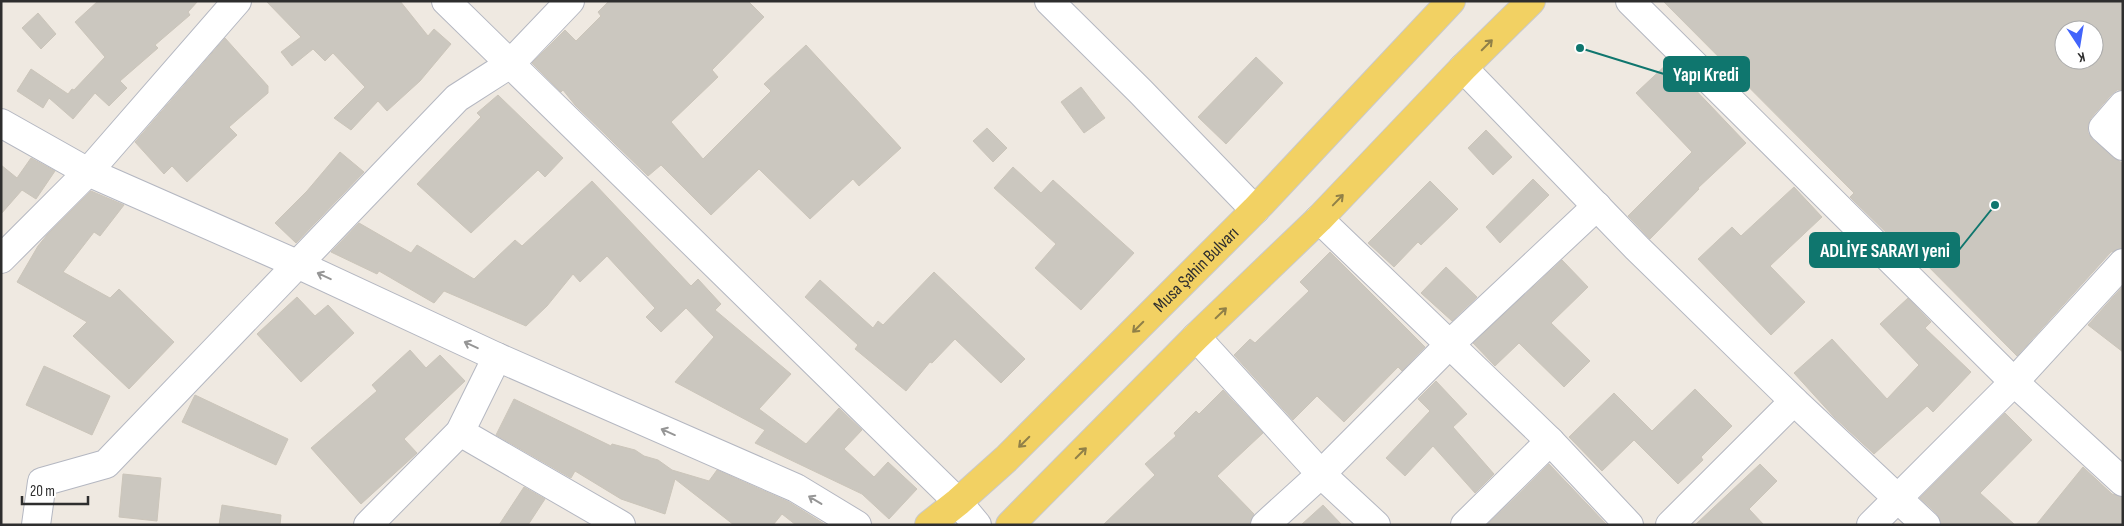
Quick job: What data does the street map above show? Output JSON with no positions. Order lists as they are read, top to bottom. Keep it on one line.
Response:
{"streets":{"main road":["Musa Şahin Bulvarı"]},"places":["Yapı Kredi","ADLİYE SARAYI yeni"],"scale_bar":"20 m","north":"bottom"}
